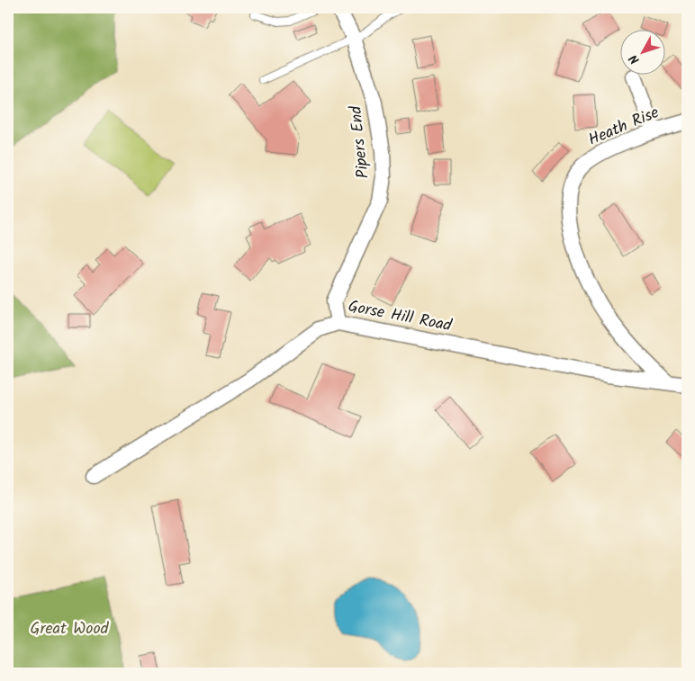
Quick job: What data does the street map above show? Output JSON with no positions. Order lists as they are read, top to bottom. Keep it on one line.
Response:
{"streets":{"street":["Heath Rise","Pipers End","Gorse Hill Road"]},"crossings":[["Heath Rise","Gorse Hill Road"],["Pipers End","Gorse Hill Road"]],"parks":["Great Wood"],"north":"bottom left"}
